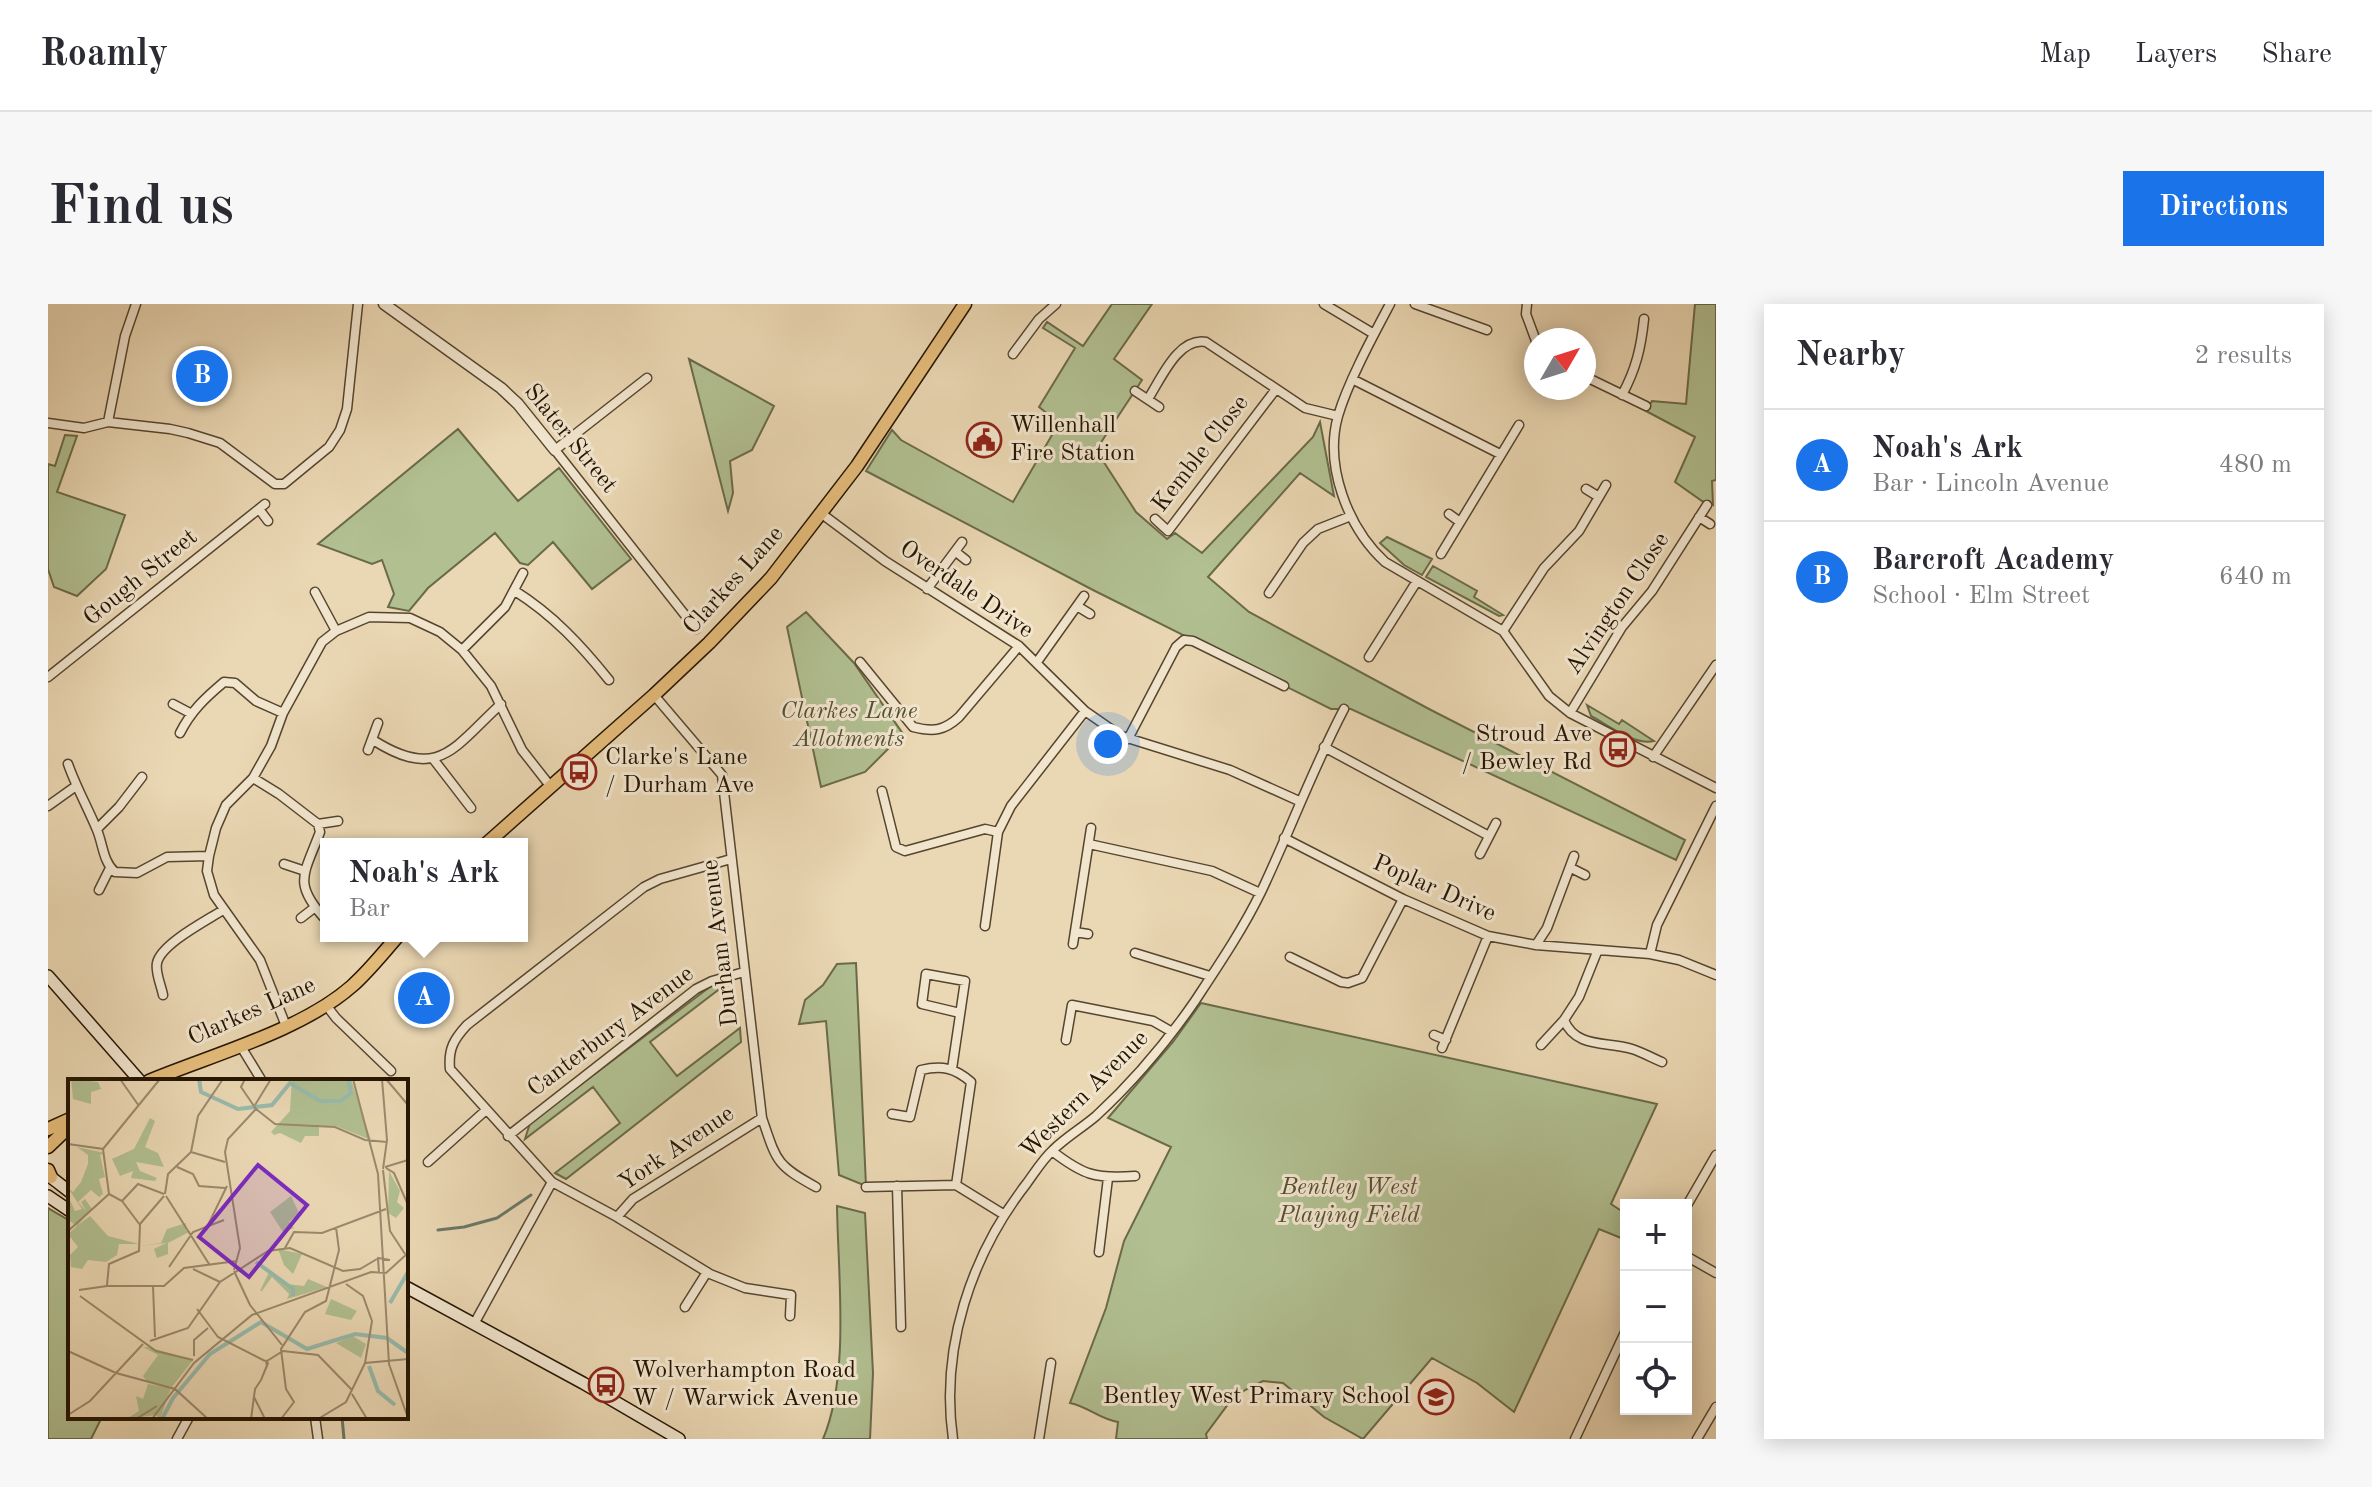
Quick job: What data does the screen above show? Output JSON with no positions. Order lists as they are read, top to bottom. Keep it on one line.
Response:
{"streets":{"main road":["Clarkes Lane"],"street":["Slater Street","Kemble Close","Gough Street","Overdale Drive","Alvington Close","Poplar Drive","Durham Avenue","Canterbury Avenue","Western Avenue","York Avenue"]},"crossings":[["Clarkes Lane","Overdale Drive"],["Clarkes Lane","Durham Avenue"],["Overdale Drive","Western Avenue"],["Poplar Drive","Western Avenue"],["Durham Avenue","Canterbury Avenue"],["Durham Avenue","York Avenue"]],"parks":["Clarkes Lane Allotments","Bentley West Playing Field"],"places":{"public building":["Willenhall Fire Station"],"bus stop":["Stroud Ave / Bewley Rd","Clarke's Lane / Durham Ave","Wolverhampton Road W / Warwick Avenue"],"school or university":["Bentley West Primary School"]},"north":"top right","page":{"header":"Roamly","nav":["Map","Layers","Share"],"buttons":"Directions","title":"Find us","heading":["Nearby","2 results"],"pins":["B","A"],"list":[{"mark":"A","name":"Noah's Ark","note":"Bar · Lincoln Avenue","value":"480 m"},{"mark":"B","name":"Barcroft Academy","note":"School · Elm Street","value":"640 m"}],"popup":["Noah's Ark","Bar"],"map_buttons":["+","−"]}}
